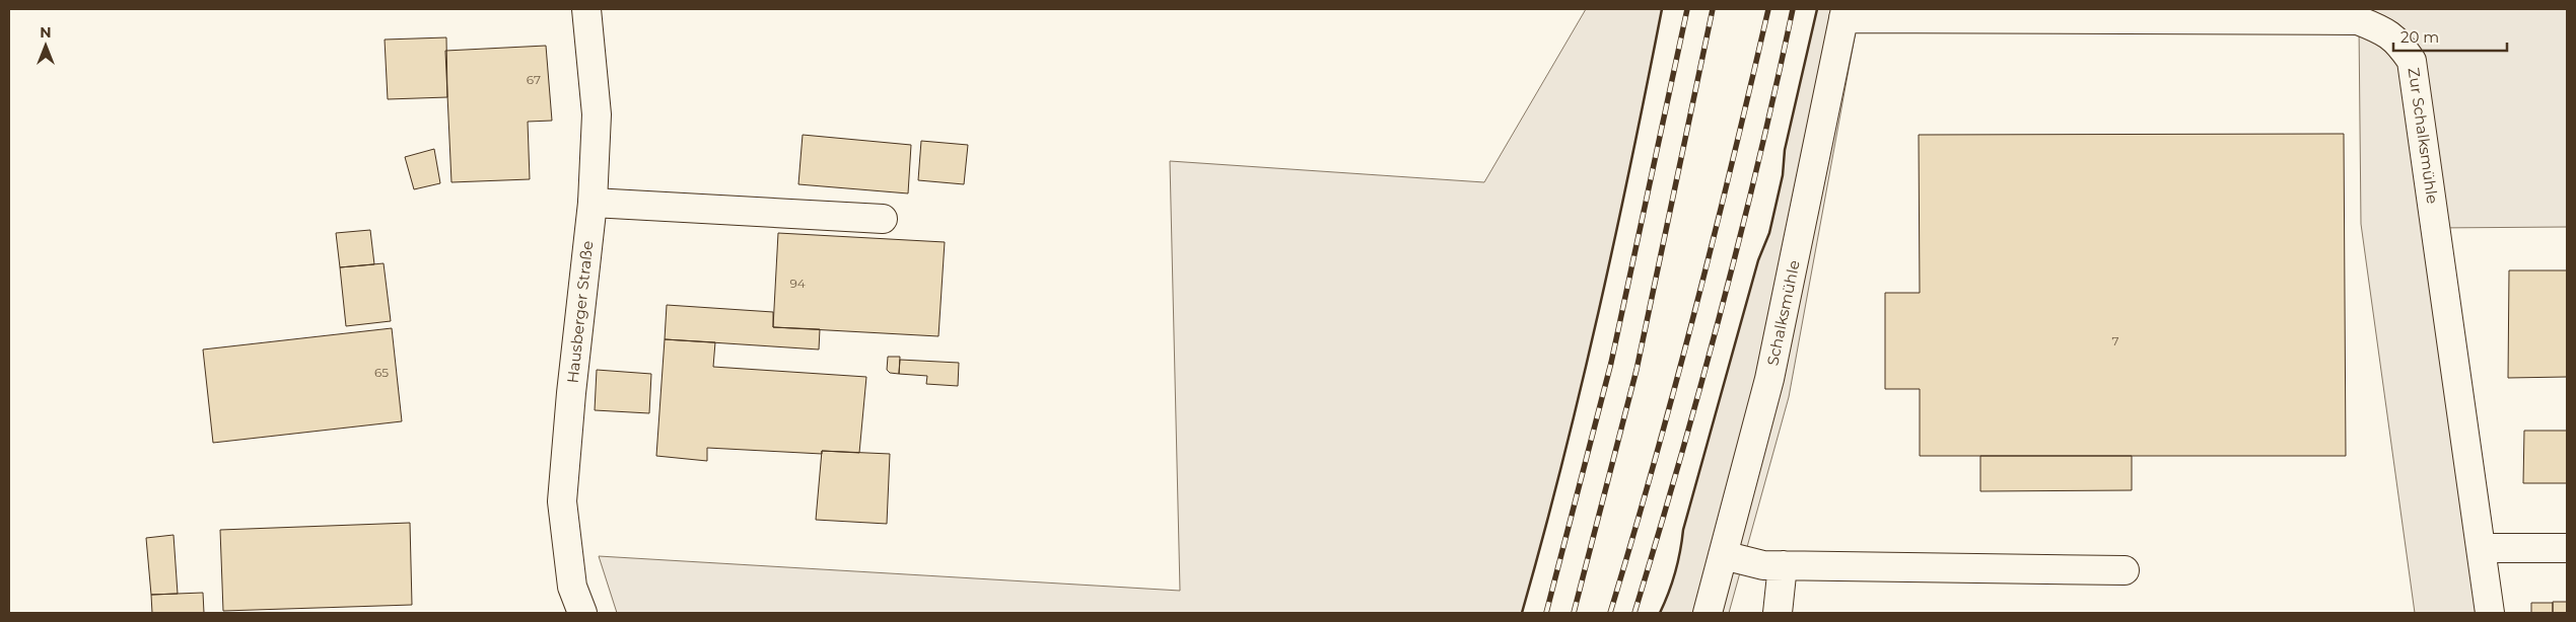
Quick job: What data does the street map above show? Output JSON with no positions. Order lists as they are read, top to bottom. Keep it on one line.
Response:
{"streets":{"street":["Zur Schalksmühle","Hausberger Straße","Schalksmühle"]},"crossings":[["Zur Schalksmühle","Schalksmühle"]],"house_numbers":["67","94","7","65"],"scale_bar":"20 m","north":"top"}
